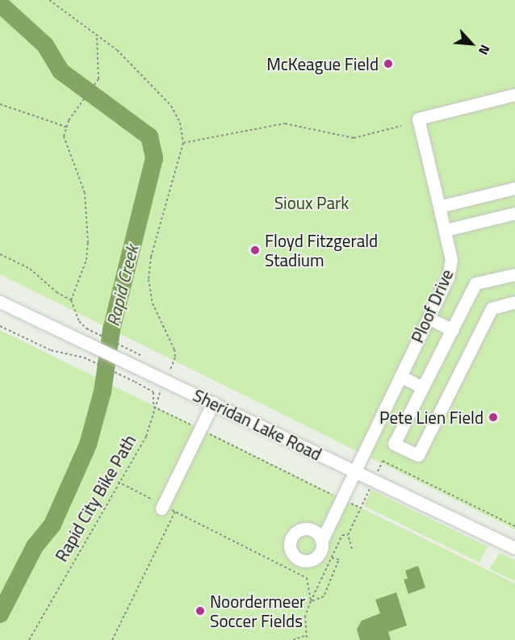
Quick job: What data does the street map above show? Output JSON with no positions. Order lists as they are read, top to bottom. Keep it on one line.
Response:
{"streets":{"street":["Ploof Drive","Sheridan Lake Road"],"path":["Rapid City Bike Path"]},"crossings":[["Ploof Drive","Sheridan Lake Road"],["Sheridan Lake Road","Rapid City Bike Path"]],"water":["Rapid Creek"],"parks":["Sioux Park"],"places":["McKeague Field","Floyd Fitzgerald Stadium","Pete Lien Field","Noordermeer Soccer Fields"],"north":"bottom right"}
